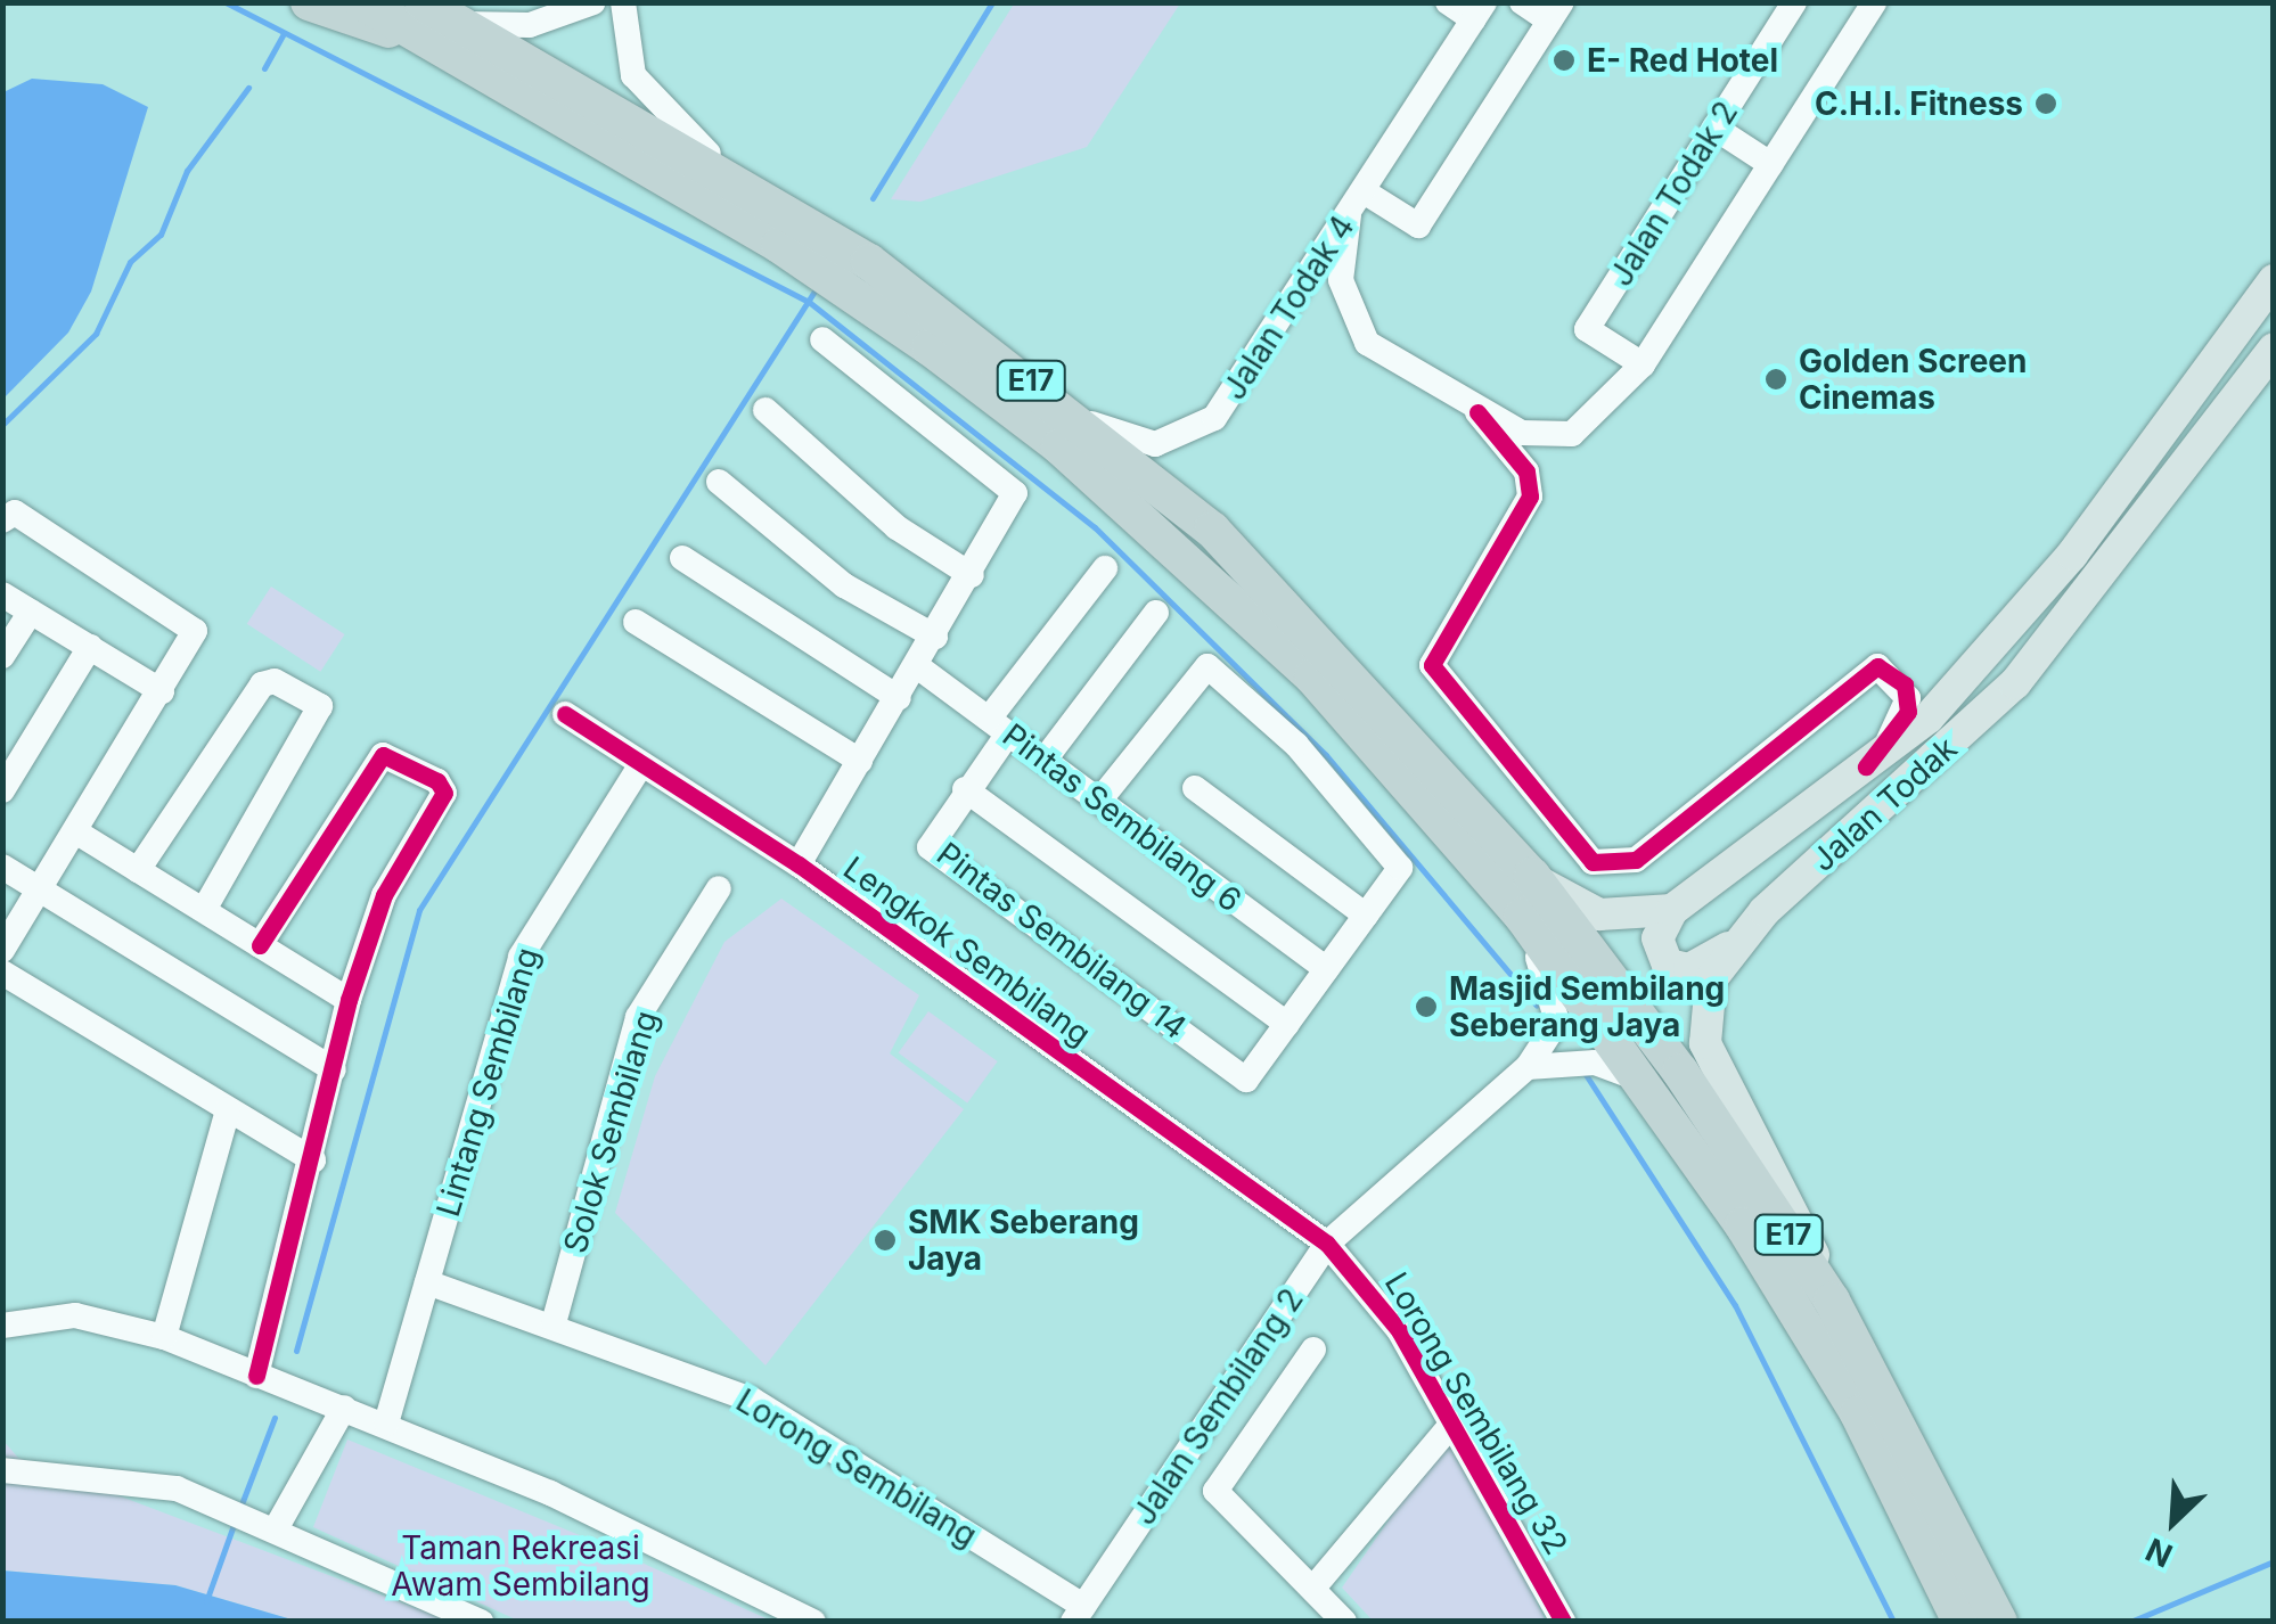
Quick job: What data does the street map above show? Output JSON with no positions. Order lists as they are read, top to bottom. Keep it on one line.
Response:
{"streets":{"highway":["E17"],"main road":["Jalan Todak"],"street":["Jalan Todak 2","Jalan Todak 4","Pintas Sembilang 6","Pintas Sembilang 14","Lengkok Sembilang","Lintang Sembilang","Solok Sembilang","Jalan Sembilang 2","Lorong Sembilang 32","Lorong Sembilang"]},"crossings":[["Jalan Todak 4","E17"],["E17","Jalan Todak"],["E17","Jalan Sembilang 2"],["Pintas Sembilang 6","Pintas Sembilang 14"],["Lengkok Sembilang","Lintang Sembilang"],["Lengkok Sembilang","Jalan Sembilang 2"],["Lengkok Sembilang","Lorong Sembilang 32"],["Lintang Sembilang","Lorong Sembilang"],["Solok Sembilang","Lorong Sembilang"],["Jalan Sembilang 2","Lorong Sembilang 32"],["Jalan Sembilang 2","Lorong Sembilang"]],"parks":["Taman Rekreasi Awam Sembilang"],"places":["E- Red Hotel","C.H.I. Fitness","Golden Screen Cinemas","Masjid Sembilang Seberang Jaya","SMK Seberang Jaya"],"north":"bottom left"}
